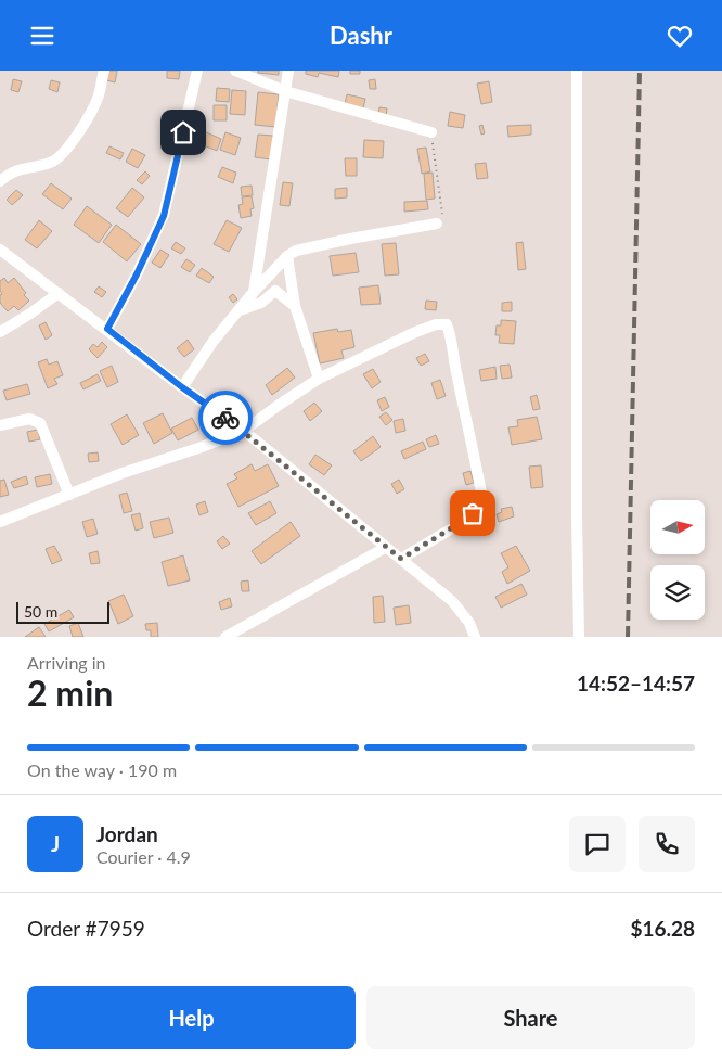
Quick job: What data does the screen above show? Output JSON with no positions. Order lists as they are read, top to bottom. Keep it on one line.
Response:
{"scale_bar":"50 m","north":"right","page":{"header":"Dashr","scale":"50 m","heading":["2 min","Arriving in","14:52–14:57"],"panel":["Jordan","Courier · 4.9","Order #7959","$16.28"],"bar":"On the way · 190 m","round":"J","buttons":["Help","Share"]}}
